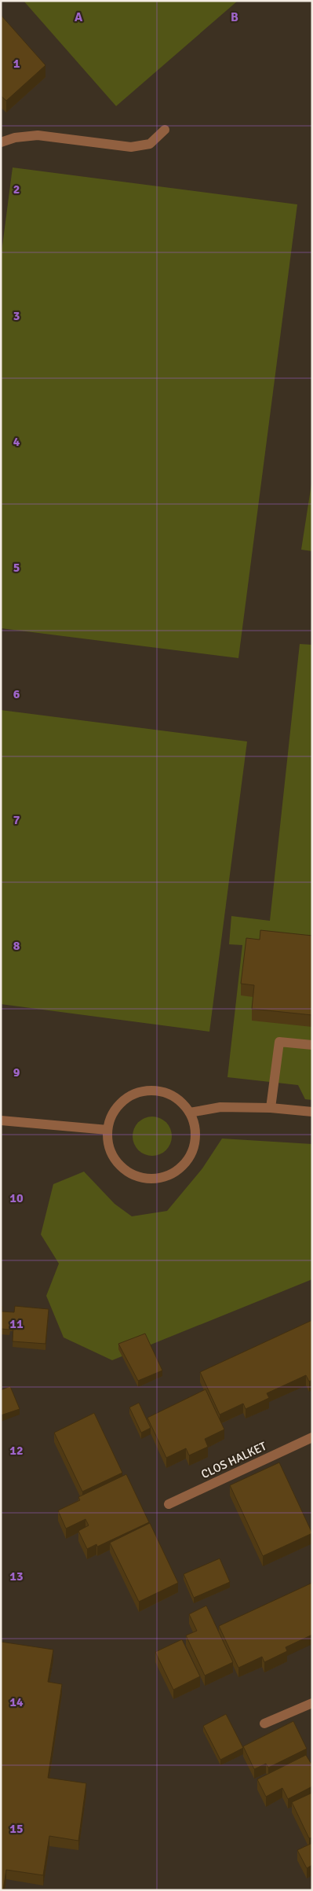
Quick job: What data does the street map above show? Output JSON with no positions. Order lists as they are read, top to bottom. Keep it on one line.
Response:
{"streets":{"street":["CLOS HALKET"]},"grid":{"columns":["A","B"],"rows":["1","2","3","4","5","6","7","8","9","10","11","12","13","14","15"]}}
